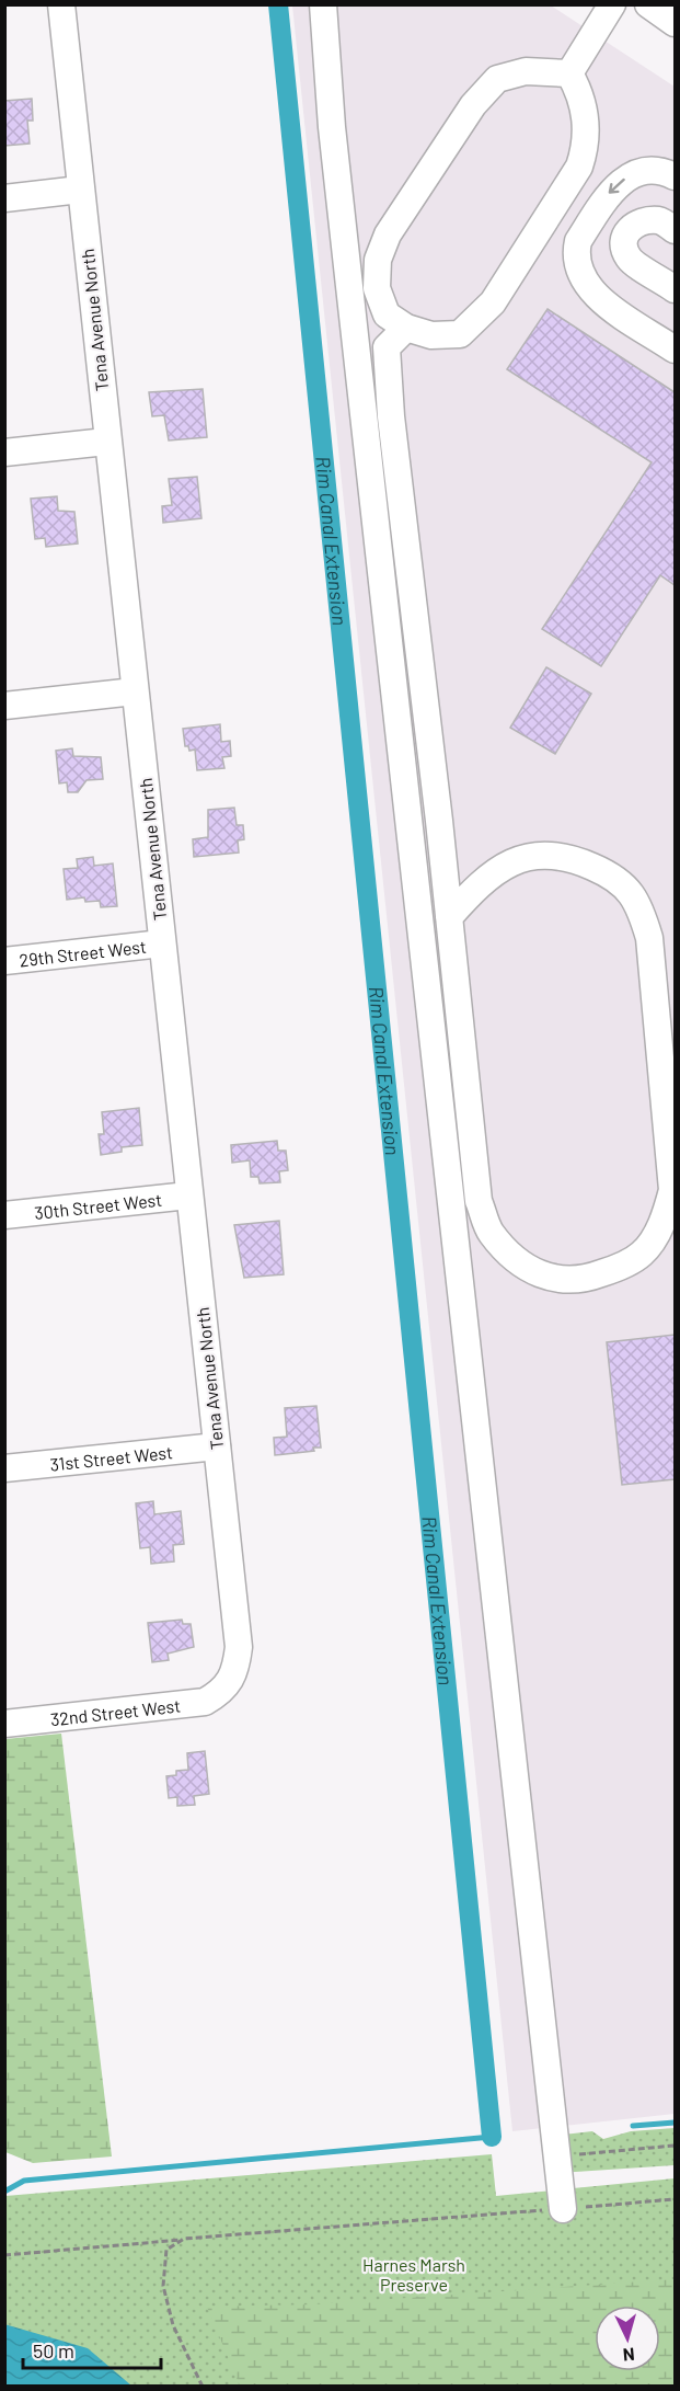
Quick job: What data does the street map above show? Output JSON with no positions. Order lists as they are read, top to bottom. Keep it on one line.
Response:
{"streets":{"street":["Tena Avenue North","29th Street West","30th Street West","31st Street West","32nd Street West"]},"crossings":[["Tena Avenue North","29th Street West"],["Tena Avenue North","30th Street West"],["Tena Avenue North","31st Street West"],["Tena Avenue North","32nd Street West"]],"water":["Rim Canal Extension"],"parks":["Harnes Marsh Preserve"],"scale_bar":"50 m","north":"bottom"}
